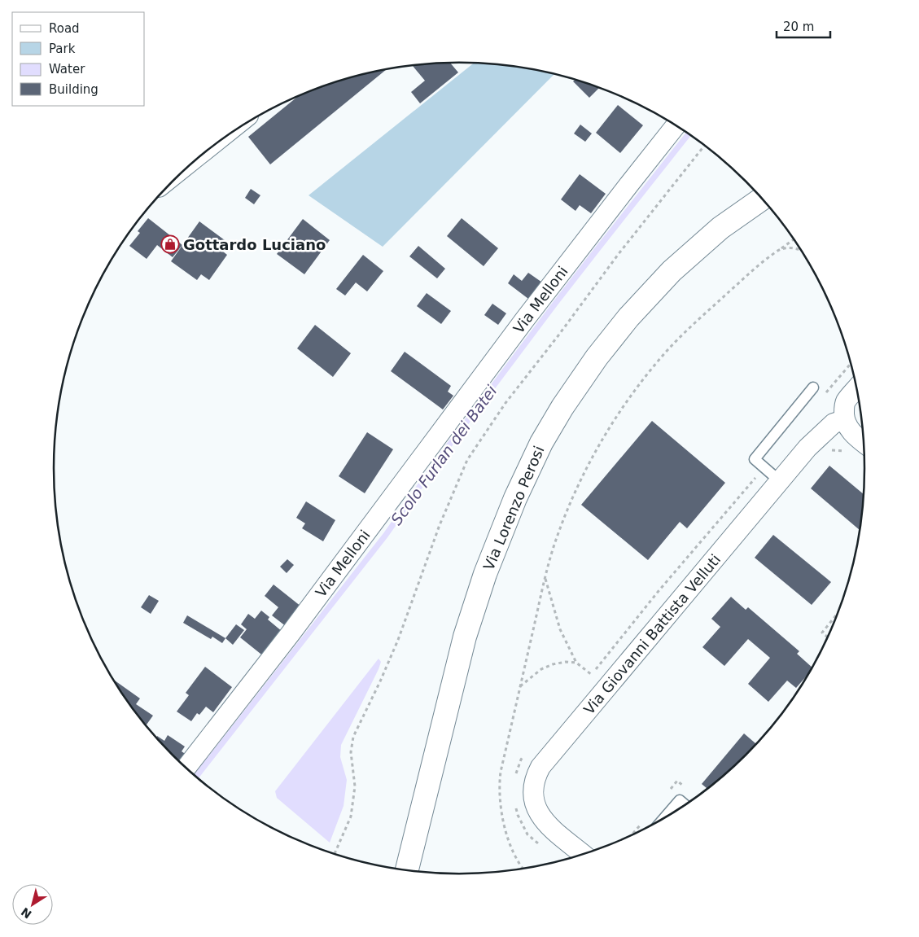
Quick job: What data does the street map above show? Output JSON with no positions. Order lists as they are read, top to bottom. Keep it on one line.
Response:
{"streets":{"main road":["Via Lorenzo Perosi"],"street":["Via Melloni","Via Giovanni Battista Velluti"]},"water":["Scolo Furlan dei Batei"],"places":{"shop":["Gottardo Luciano"]},"legend":["Road","Park","Water","Building"],"scale_bar":"20 m","north":"bottom left"}
